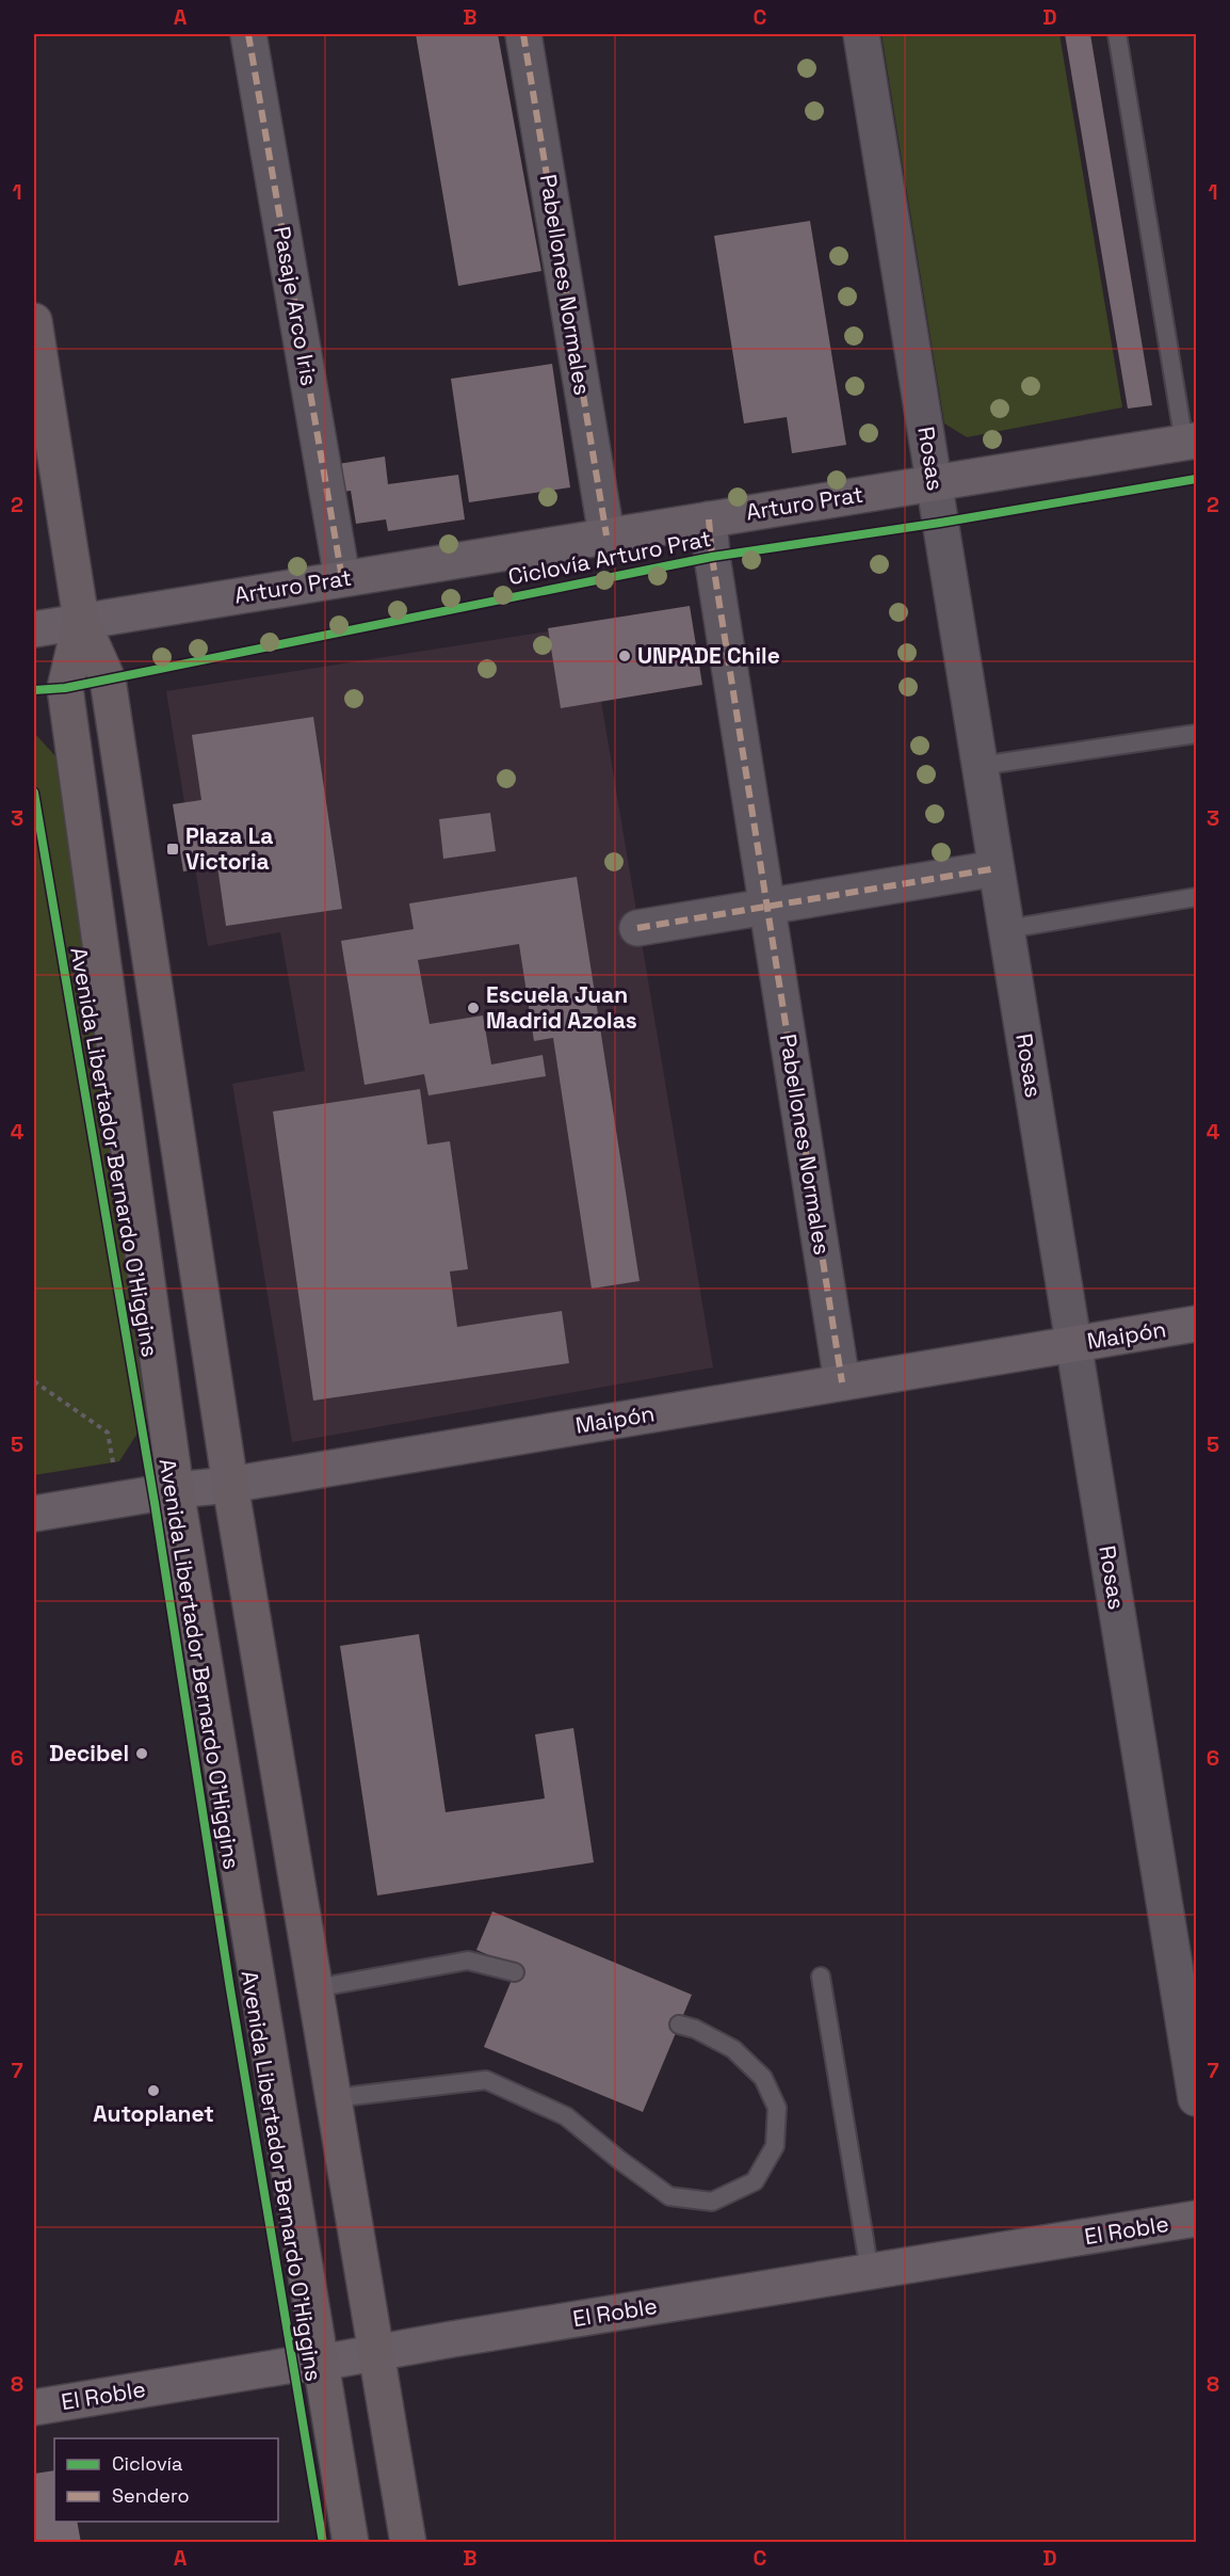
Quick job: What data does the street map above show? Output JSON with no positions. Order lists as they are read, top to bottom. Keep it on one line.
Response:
{"streets":{"main road":["Avenida Libertador Bernardo O'Higgins"],"street":["Pabellones Normales","Pasaje Arco Iris","Rosas","Arturo Prat","Maipón","El Roble"],"cycle path":["Ciclovía Arturo Prat"]},"crossings":[["Pabellones Normales","Arturo Prat"],["Pabellones Normales","Maipón"],["Pasaje Arco Iris","Arturo Prat"],["Rosas","Arturo Prat"],["Rosas","Maipón"],["Arturo Prat","Avenida Libertador Bernardo O'Higgins"],["Avenida Libertador Bernardo O'Higgins","Maipón"],["Avenida Libertador Bernardo O'Higgins","El Roble"]],"places":{"other":["UNPADE Chile","Escuela Juan Madrid Azolas","Decibel","Autoplanet"],"transit":["Plaza La Victoria"]},"legend":["Ciclovía","Sendero"],"grid":{"columns":["A","B","C","D"],"rows":["1","2","3","4","5","6","7","8"]}}
